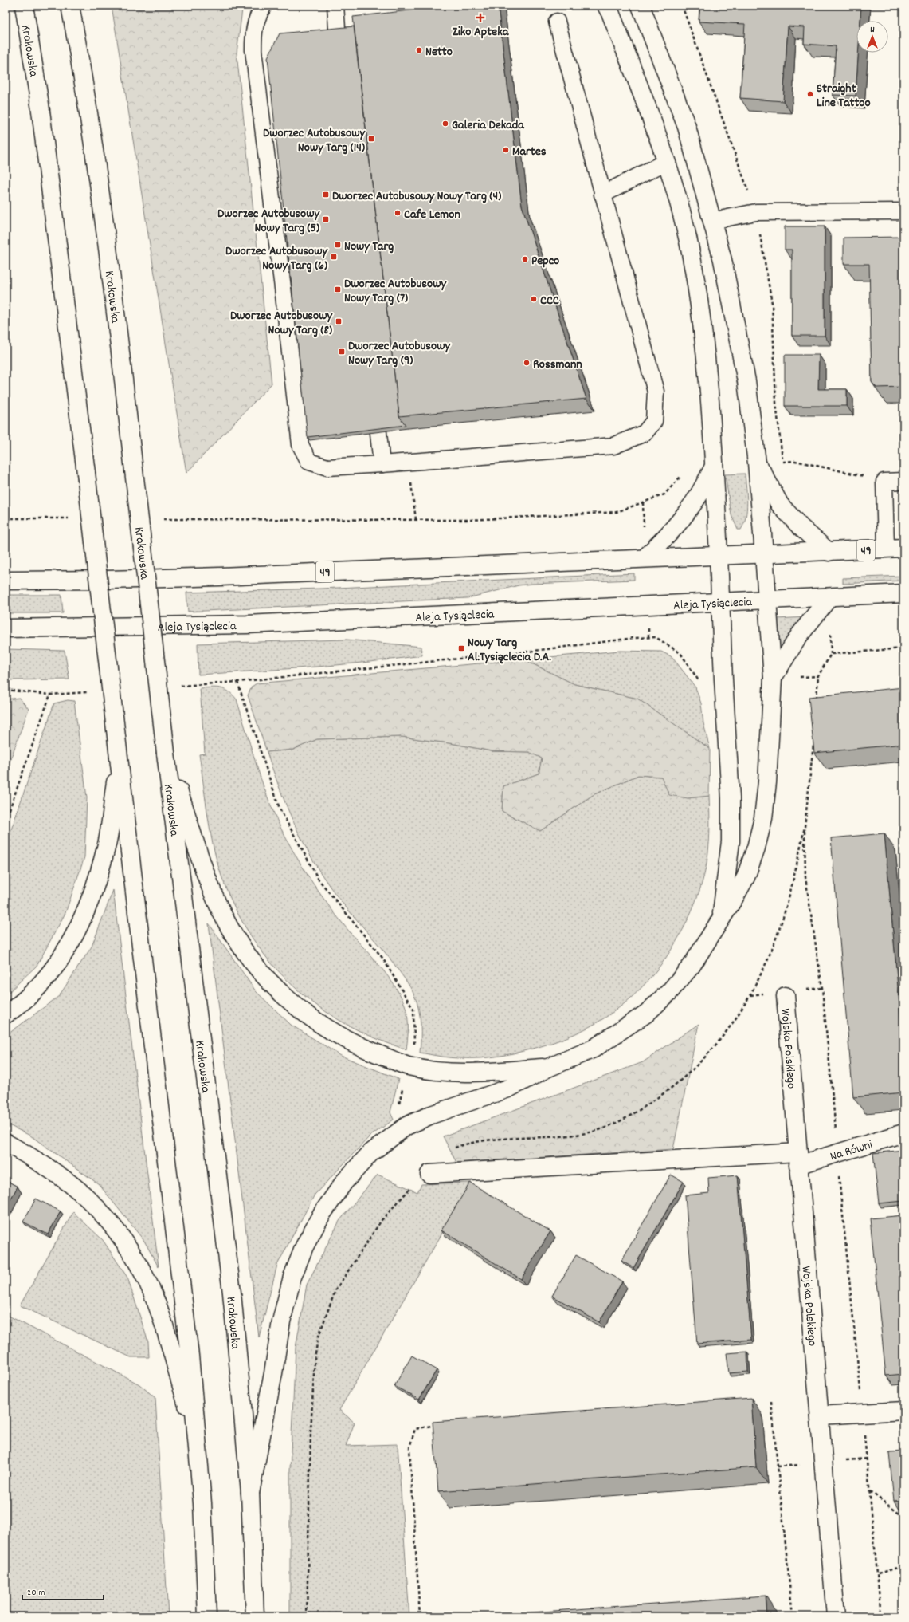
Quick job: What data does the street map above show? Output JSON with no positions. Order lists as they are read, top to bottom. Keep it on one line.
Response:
{"streets":{"main road":["Krakowska","49","Aleja Tysiąclecia","Wojska Polskiego","Na Równi"]},"crossings":[["Wojska Polskiego","Na Równi"]],"places":{"health":["Ziko Apteka"],"other":["Netto","Straight Line Tattoo","Galeria Dekada","Martes","Cafe Lemon","Pepco","CCC","Rossmann"],"transit":["Dworzec Autobusowy Nowy Targ (14)","Dworzec Autobusowy Nowy Targ (4)","Dworzec Autobusowy Nowy Targ (5)","Nowy Targ","Dworzec Autobusowy Nowy Targ (6)","Dworzec Autobusowy Nowy Targ (7)","Dworzec Autobusowy Nowy Targ (8)","Dworzec Autobusowy Nowy Targ (9)","Nowy Targ Al.Tysiąclecia D.A."]},"scale_bar":"20 m","north":"top"}
